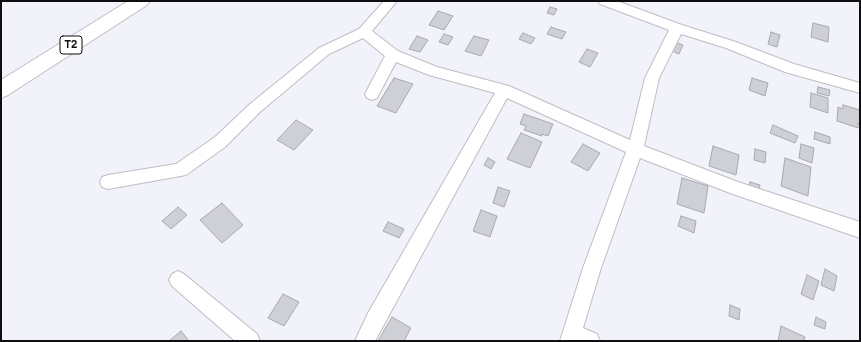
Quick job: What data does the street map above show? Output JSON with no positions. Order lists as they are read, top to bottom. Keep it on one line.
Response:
{"streets":{"highway":["T2"]}}
